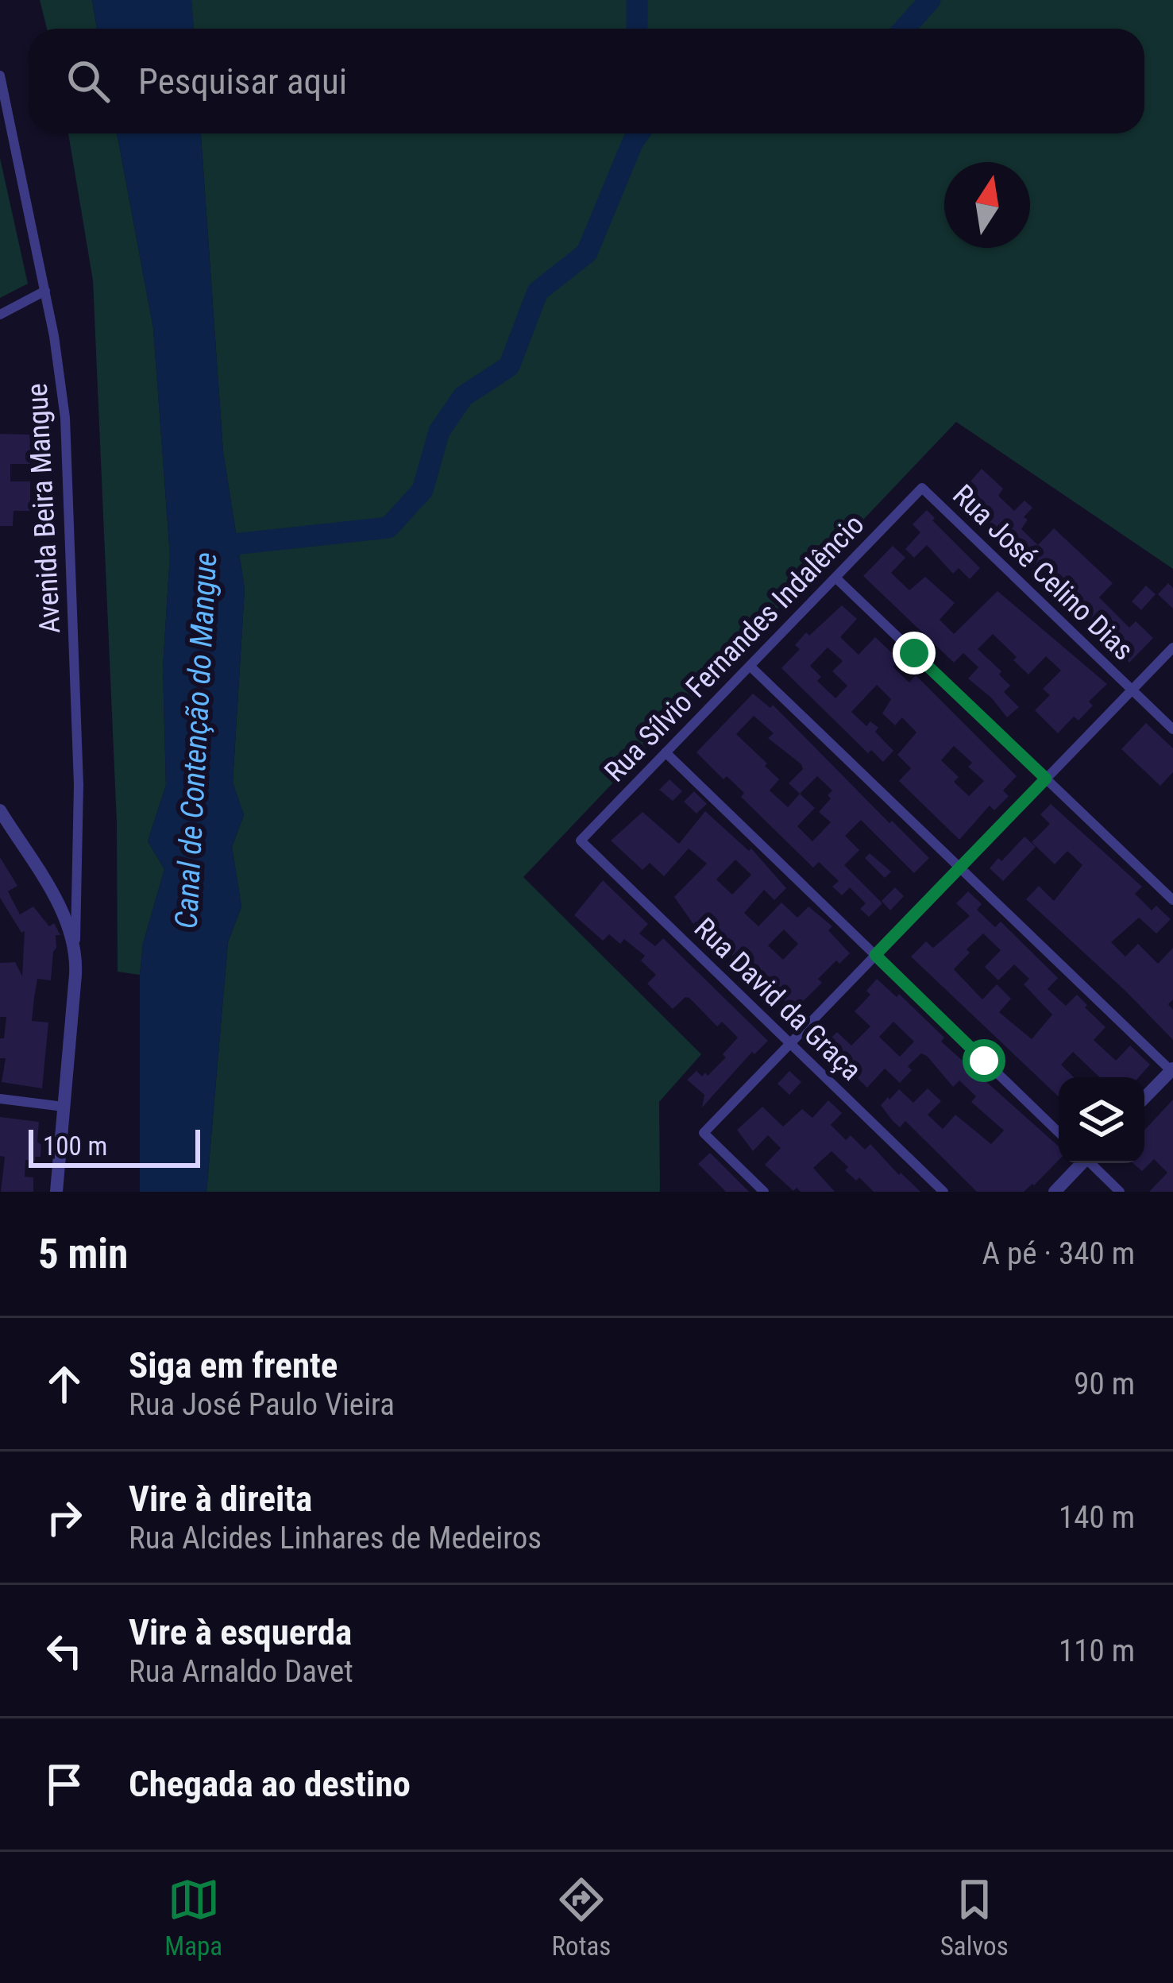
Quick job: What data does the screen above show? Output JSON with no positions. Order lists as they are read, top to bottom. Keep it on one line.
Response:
{"streets":{"street":["Avenida Beira Mangue","Rua José Celino Dias","Rua Sílvio Fernandes Indalêncio","Rua David da Graça"]},"crossings":[["Rua José Celino Dias","Rua Sílvio Fernandes Indalêncio"],["Rua Sílvio Fernandes Indalêncio","Rua David da Graça"]],"water":["Canal de Contenção do Mangue"],"scale_bar":"100 m","north":"top","page":{"search":"Pesquisar aqui","scale":"100 m","heading":["5 min","A pé · 340 m"],"list":[["Siga em frente","Rua José Paulo Vieira","90 m"],["Vire à direita","Rua Alcides Linhares de Medeiros","140 m"],["Vire à esquerda","Rua Arnaldo Davet","110 m"],"Chegada ao destino"],"nav":["Mapa","Rotas","Salvos"]}}
